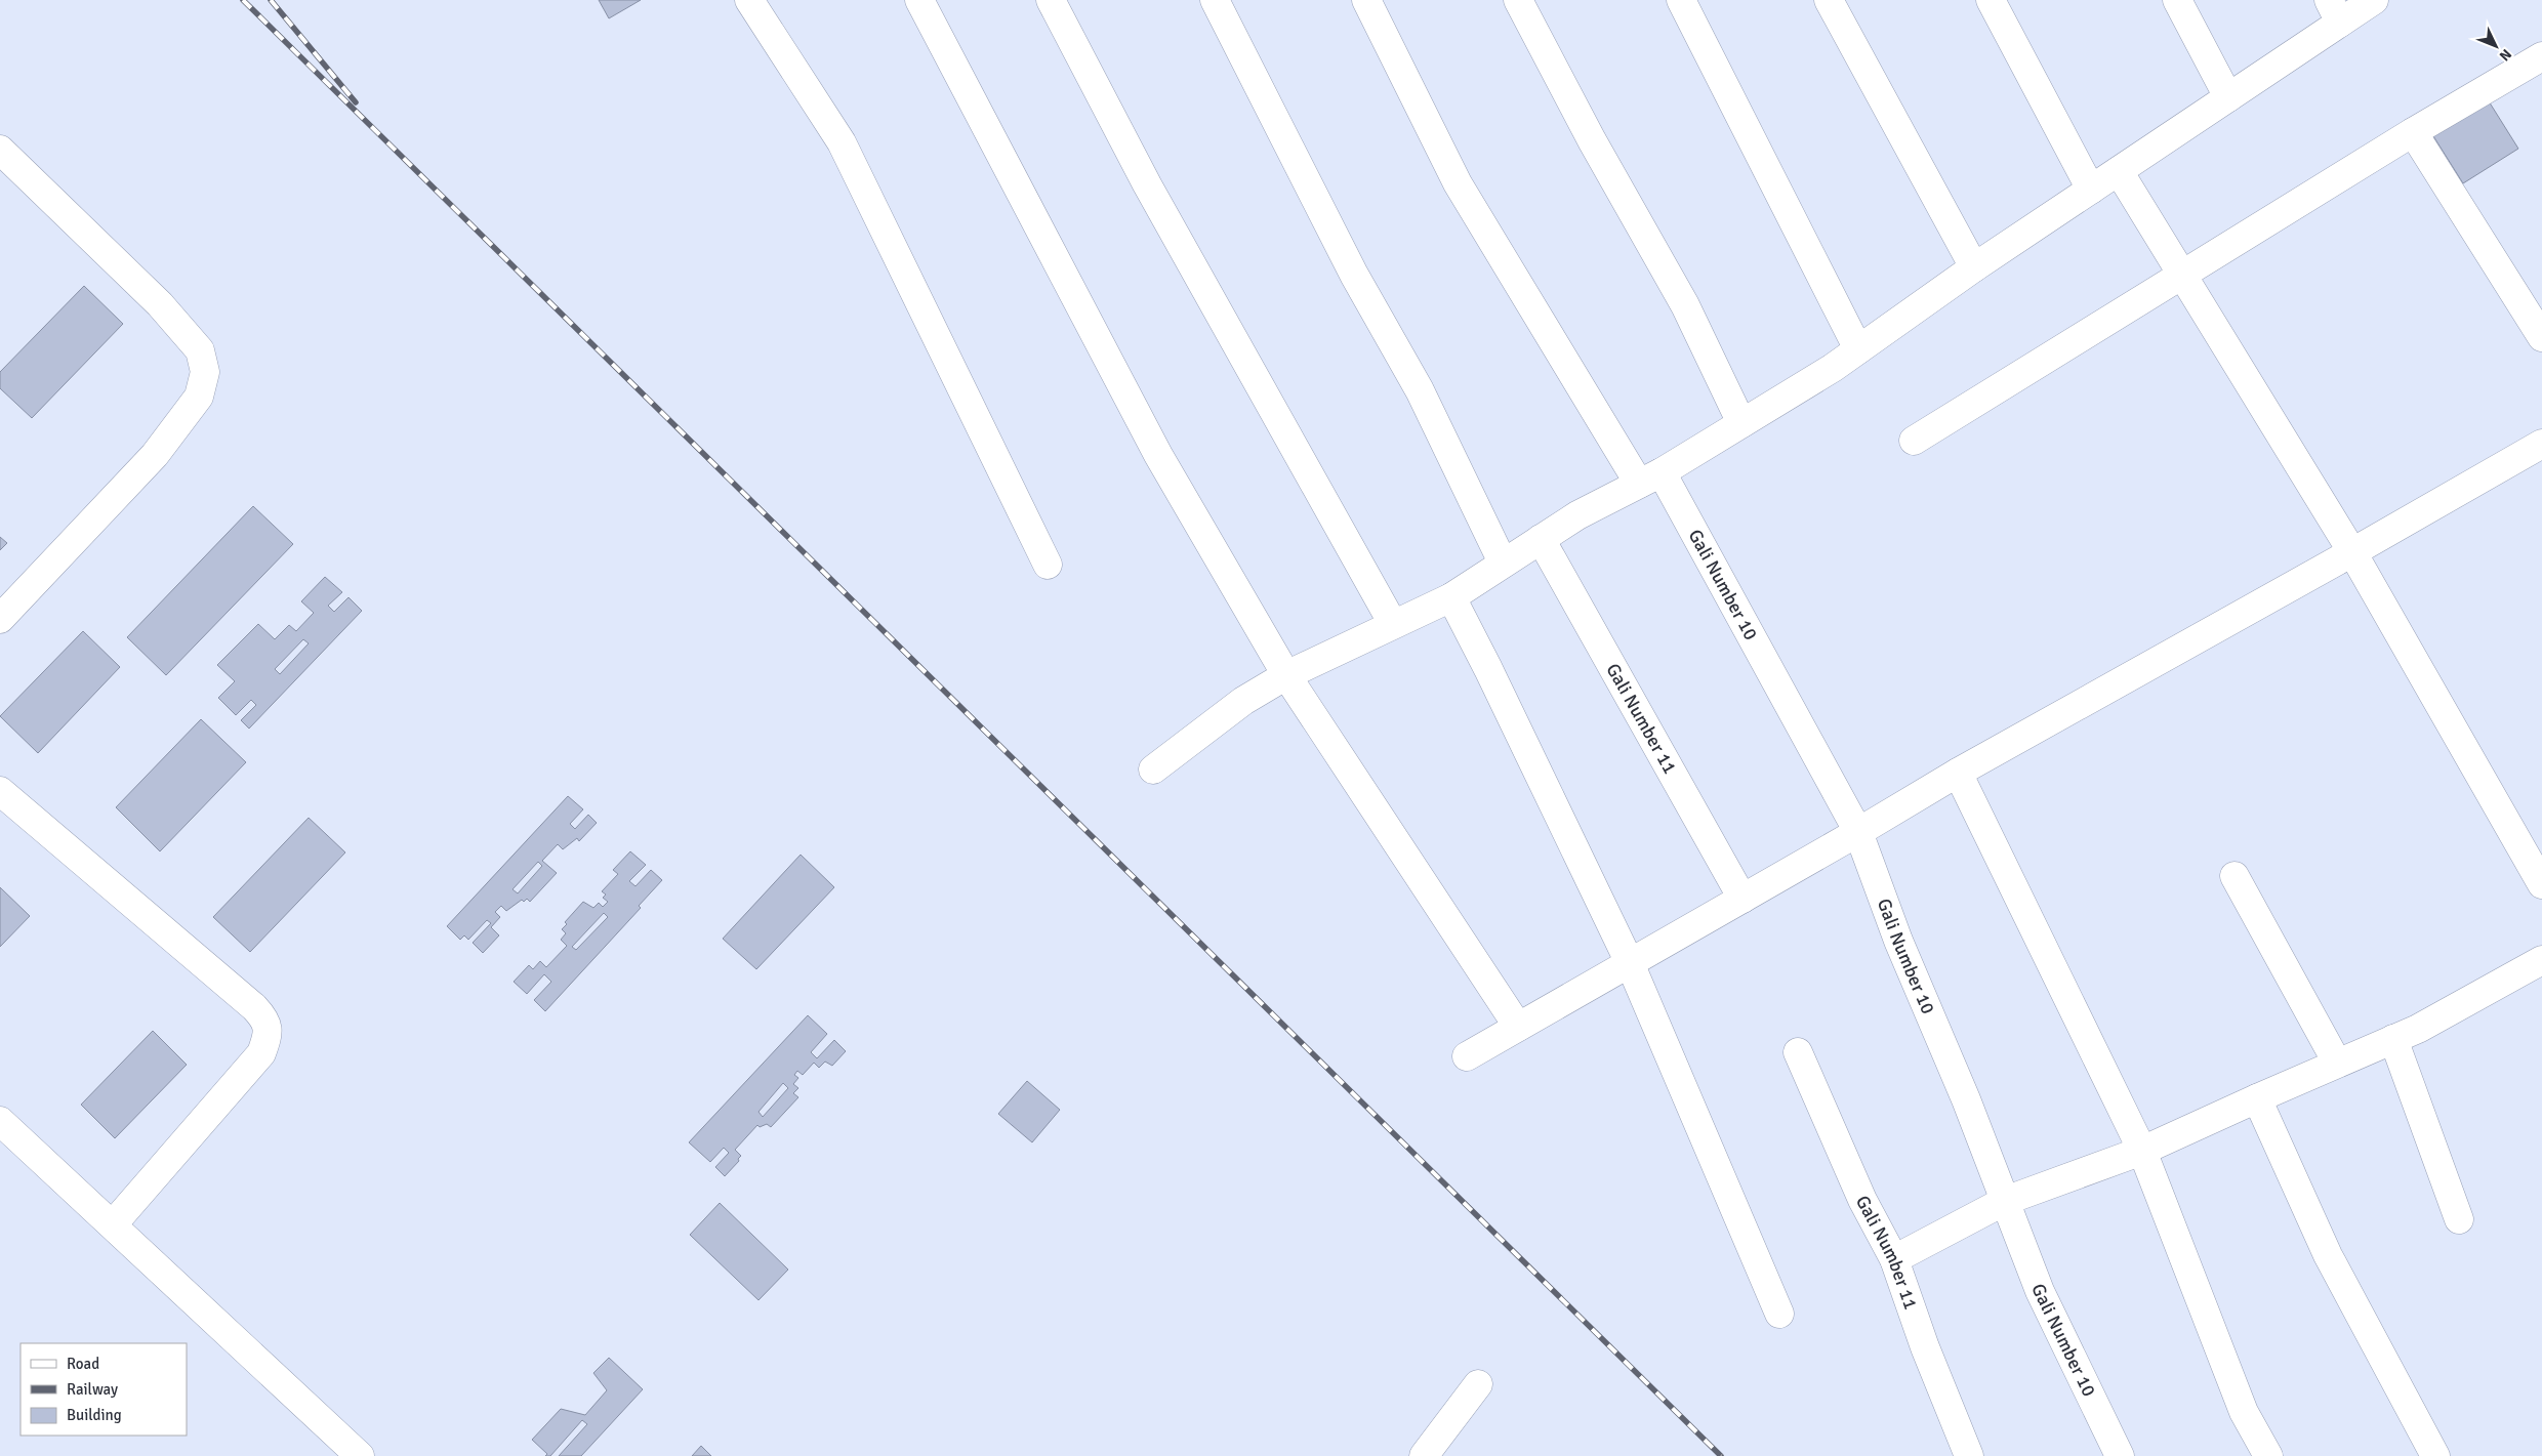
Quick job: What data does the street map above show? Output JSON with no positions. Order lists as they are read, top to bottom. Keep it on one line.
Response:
{"streets":{"street":["Gali Number 10","Gali Number 11"]},"legend":["Road","Railway","Building"],"north":"bottom right"}
